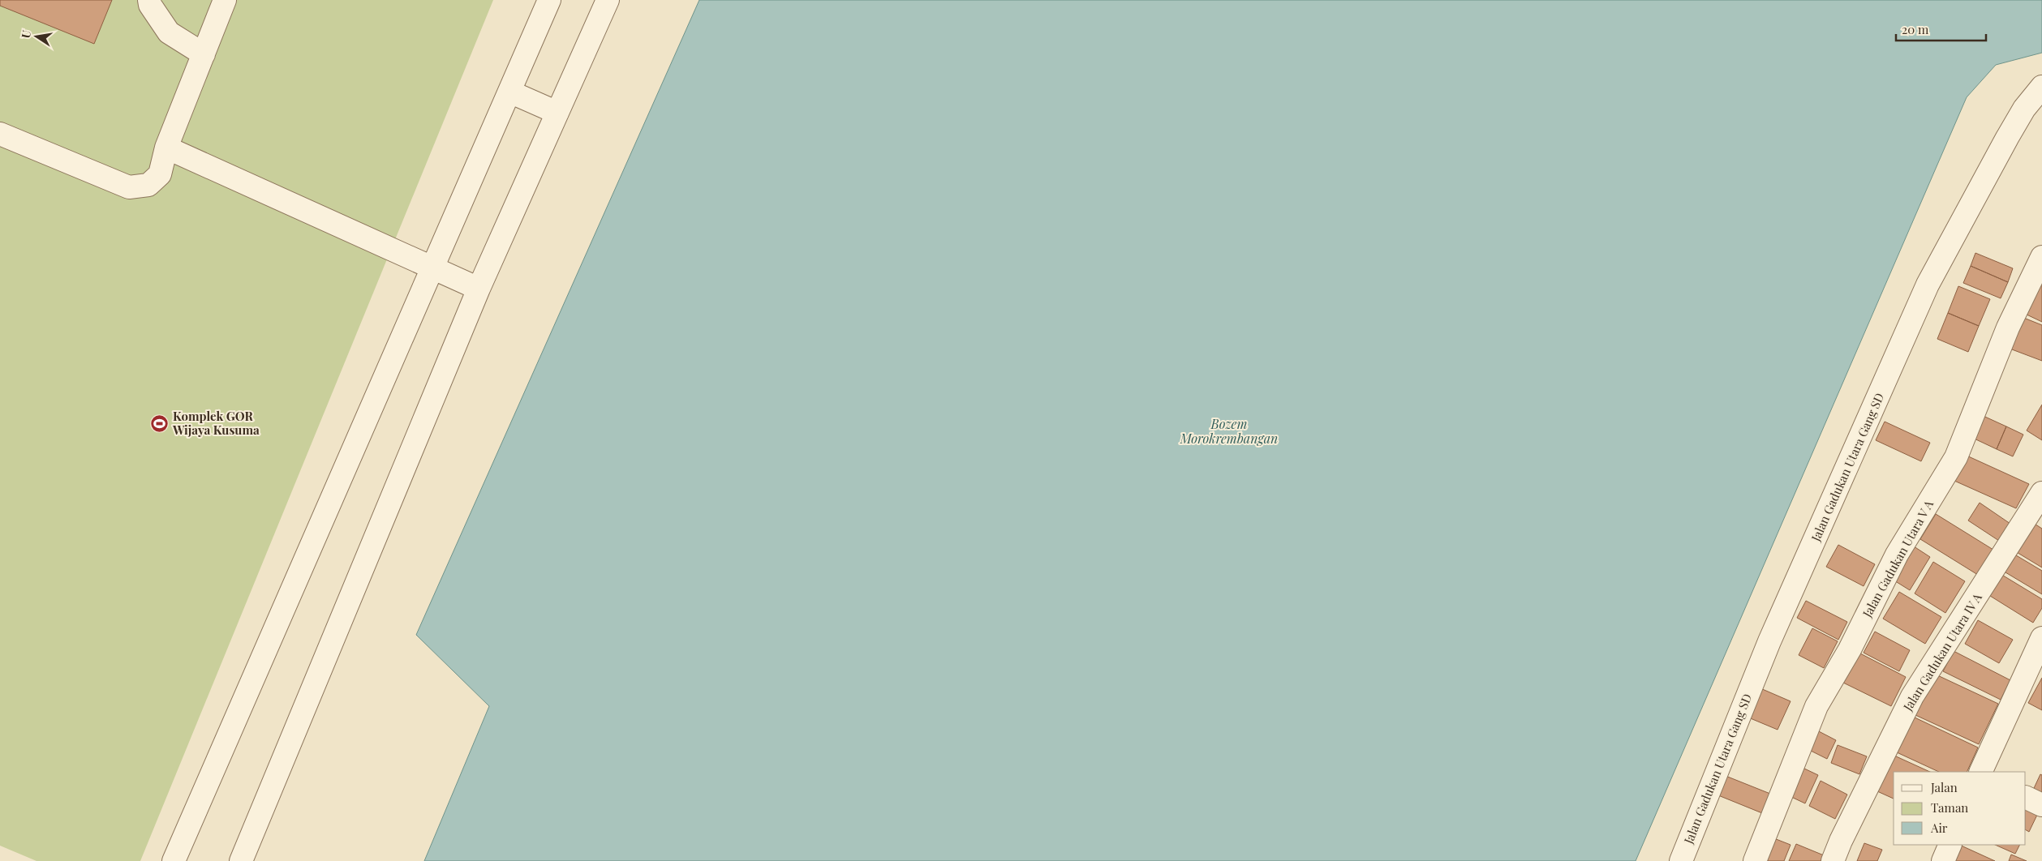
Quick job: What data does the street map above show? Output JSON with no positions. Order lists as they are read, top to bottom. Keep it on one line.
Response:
{"streets":{"street":["Jalan Gadukan Utara Gang SD","Jalan Gadukan Utara V A","Jalan Gadukan Utara IV A"]},"water":["Bozem Morokrembangan"],"places":{"sports":["Komplek GOR Wijaya Kusuma"]},"legend":["Jalan","Taman","Air"],"scale_bar":"20 m","north":"left"}
